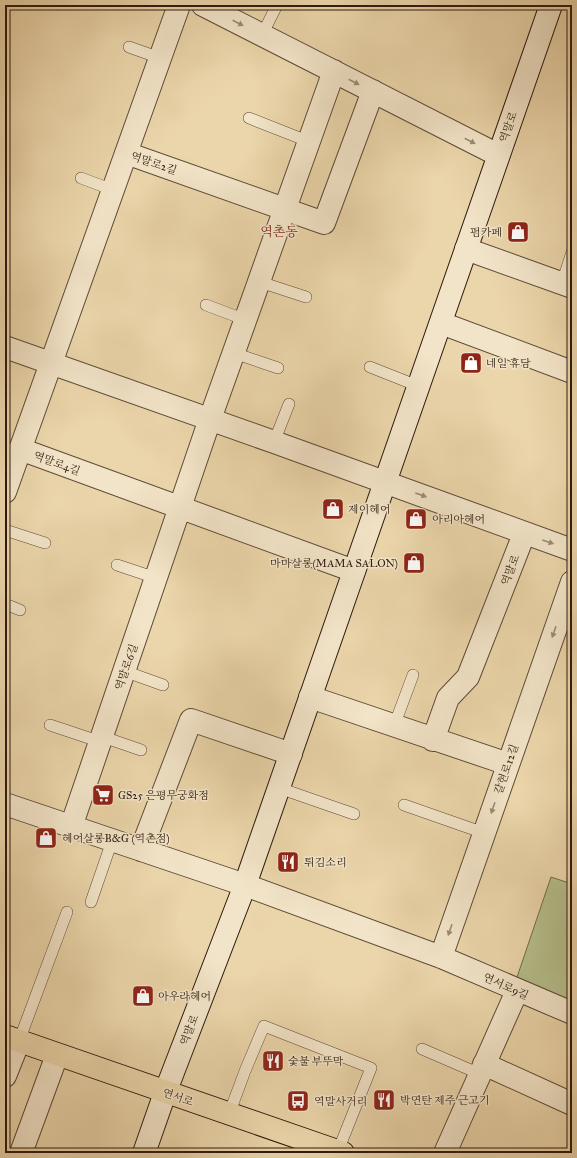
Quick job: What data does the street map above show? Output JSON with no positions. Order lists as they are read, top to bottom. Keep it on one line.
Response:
{"streets":{"main road":["연서로"],"street":["역말로","역말로2길","역말로4길","역말로6길","갈현로12길","연서로9길"]},"crossings":[["역말로","역말로4길"],["역말로","연서로"],["역말로2길","역말로4길"],["역말로4길","역말로6길"],["갈현로12길","연서로9길"]],"one_way":["갈현로12길"],"districts":["역촌동"],"places":{"shop":["펌카페","네일 휴담","제이헤어","아리아헤어","마마살롱(MAMA SALON)","헤어살롱B&G (역촌점)","아우라헤어"],"supermarket":["GS25 은평무궁화점"],"restaurant":["튀김소리","숯불 부뚜막","박연탄 제주 근고기"],"bus stop":["역말사거리"]}}
